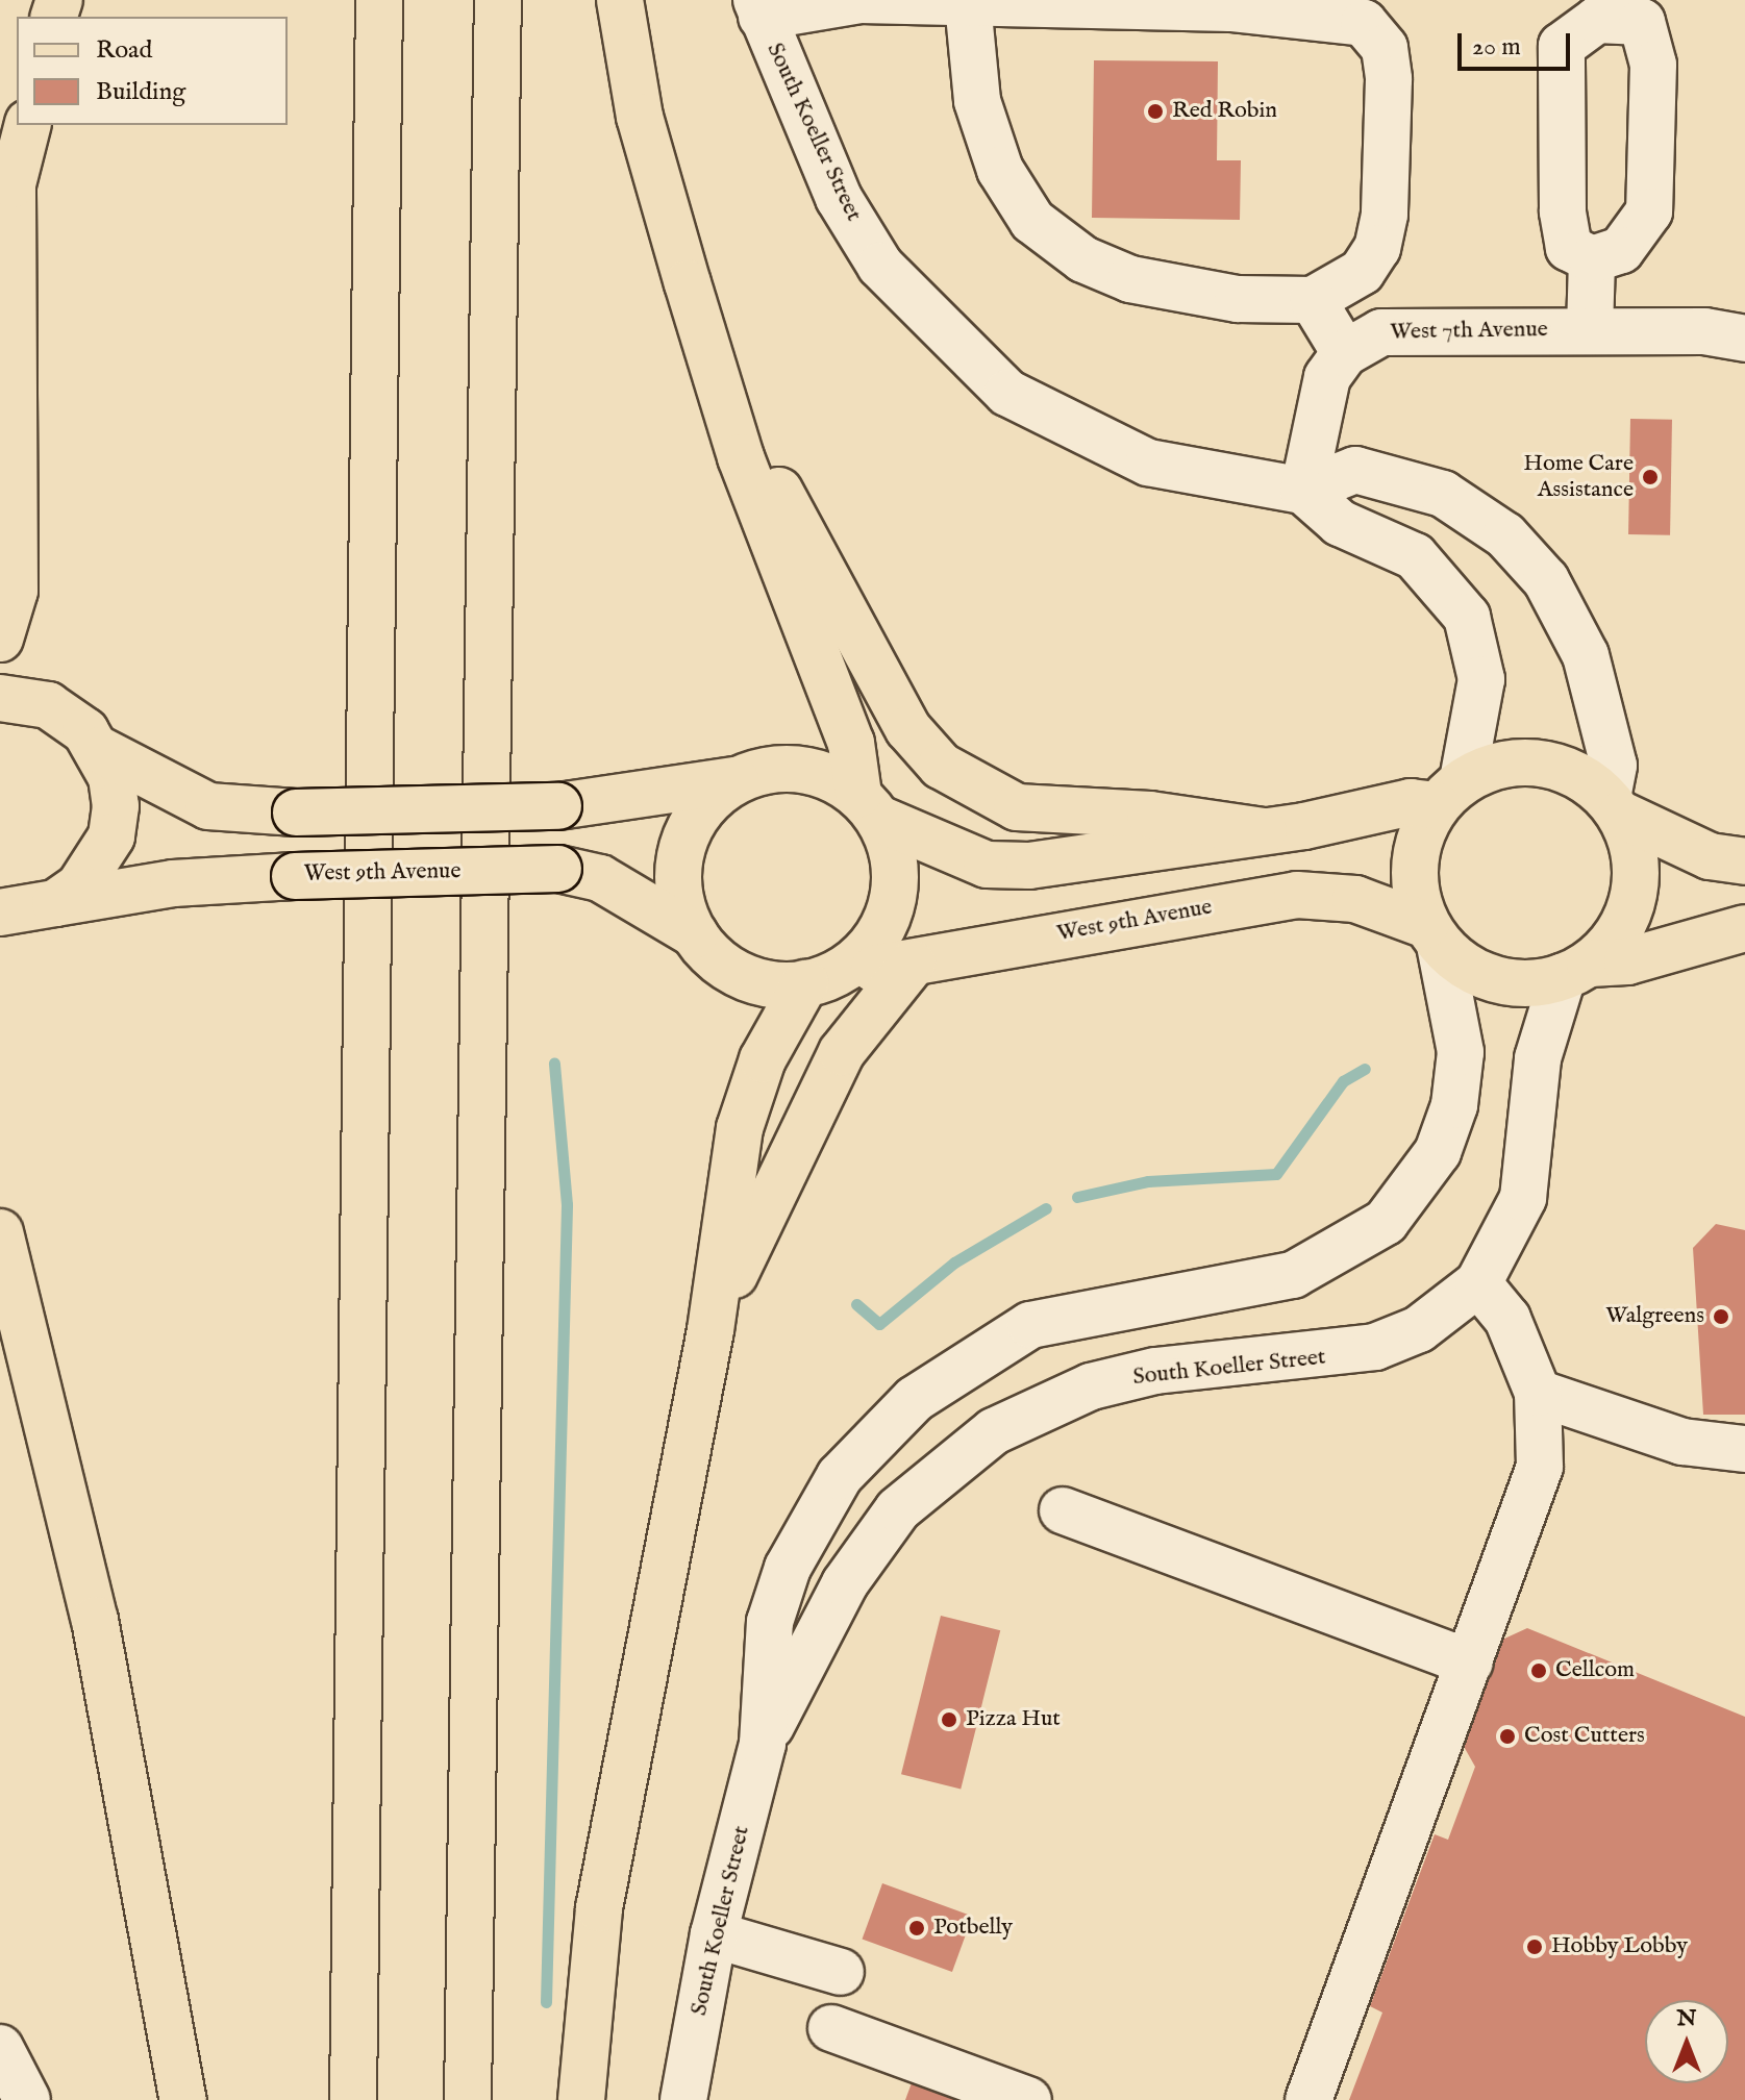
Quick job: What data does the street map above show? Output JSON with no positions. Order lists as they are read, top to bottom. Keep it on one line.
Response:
{"streets":{"main road":["West 9th Avenue"],"street":["South Koeller Street","West 7th Avenue"]},"crossings":[["South Koeller Street","West 9th Avenue"]],"places":["Red Robin","Home Care Assistance","Walgreens","Cellcom","Pizza Hut","Cost Cutters","Potbelly","Hobby Lobby"],"legend":["Road","Building"],"scale_bar":"20 m","north":"top"}
